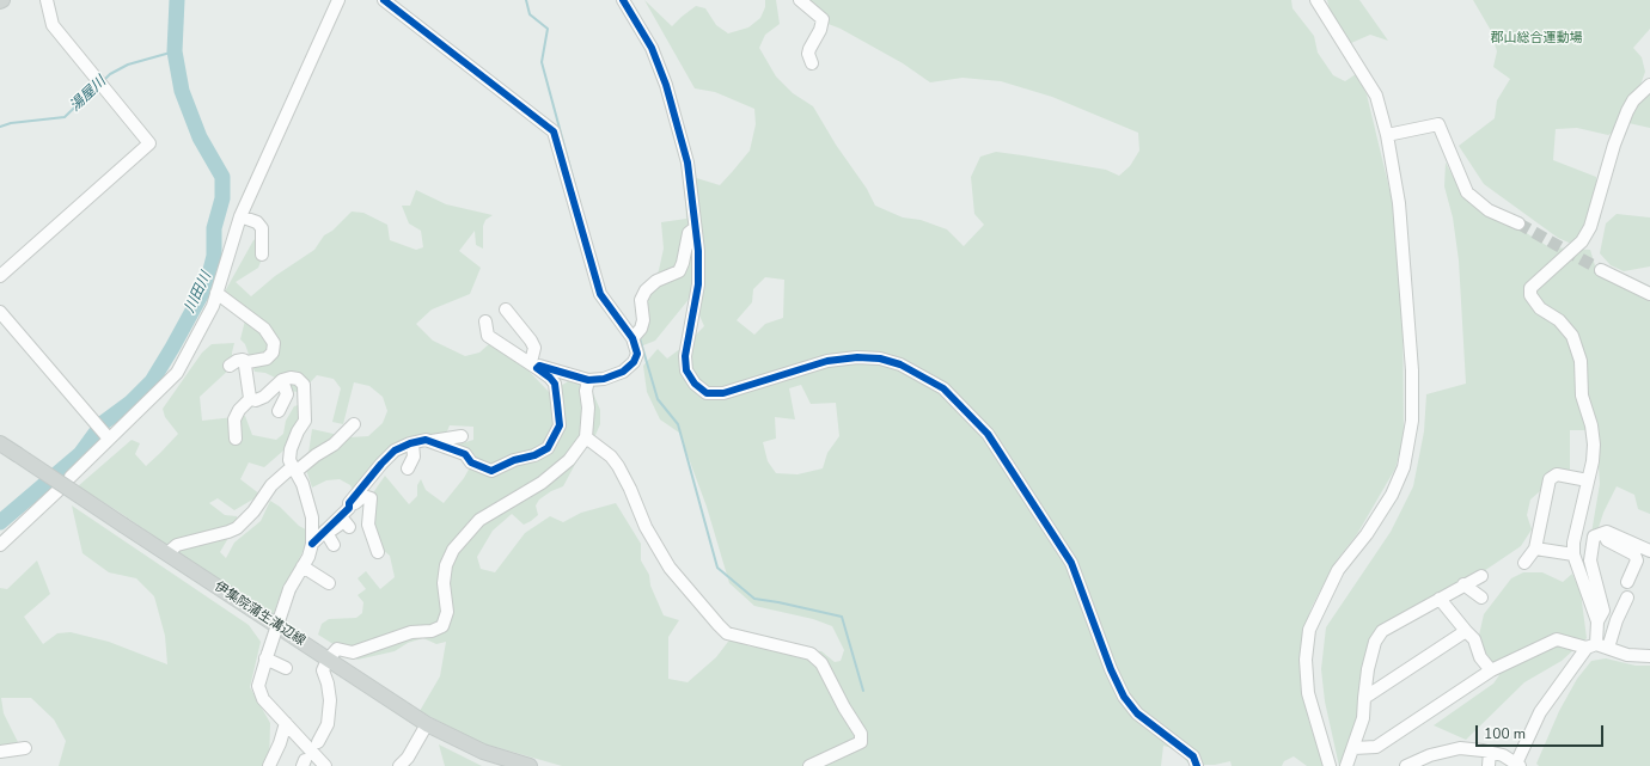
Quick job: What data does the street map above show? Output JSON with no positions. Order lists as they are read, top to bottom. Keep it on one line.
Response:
{"streets":{"main road":["伊集院蒲生溝辺線"]},"water":["湯屋川","川田川"],"parks":["郡山総合運動場"],"scale_bar":"100 m"}
